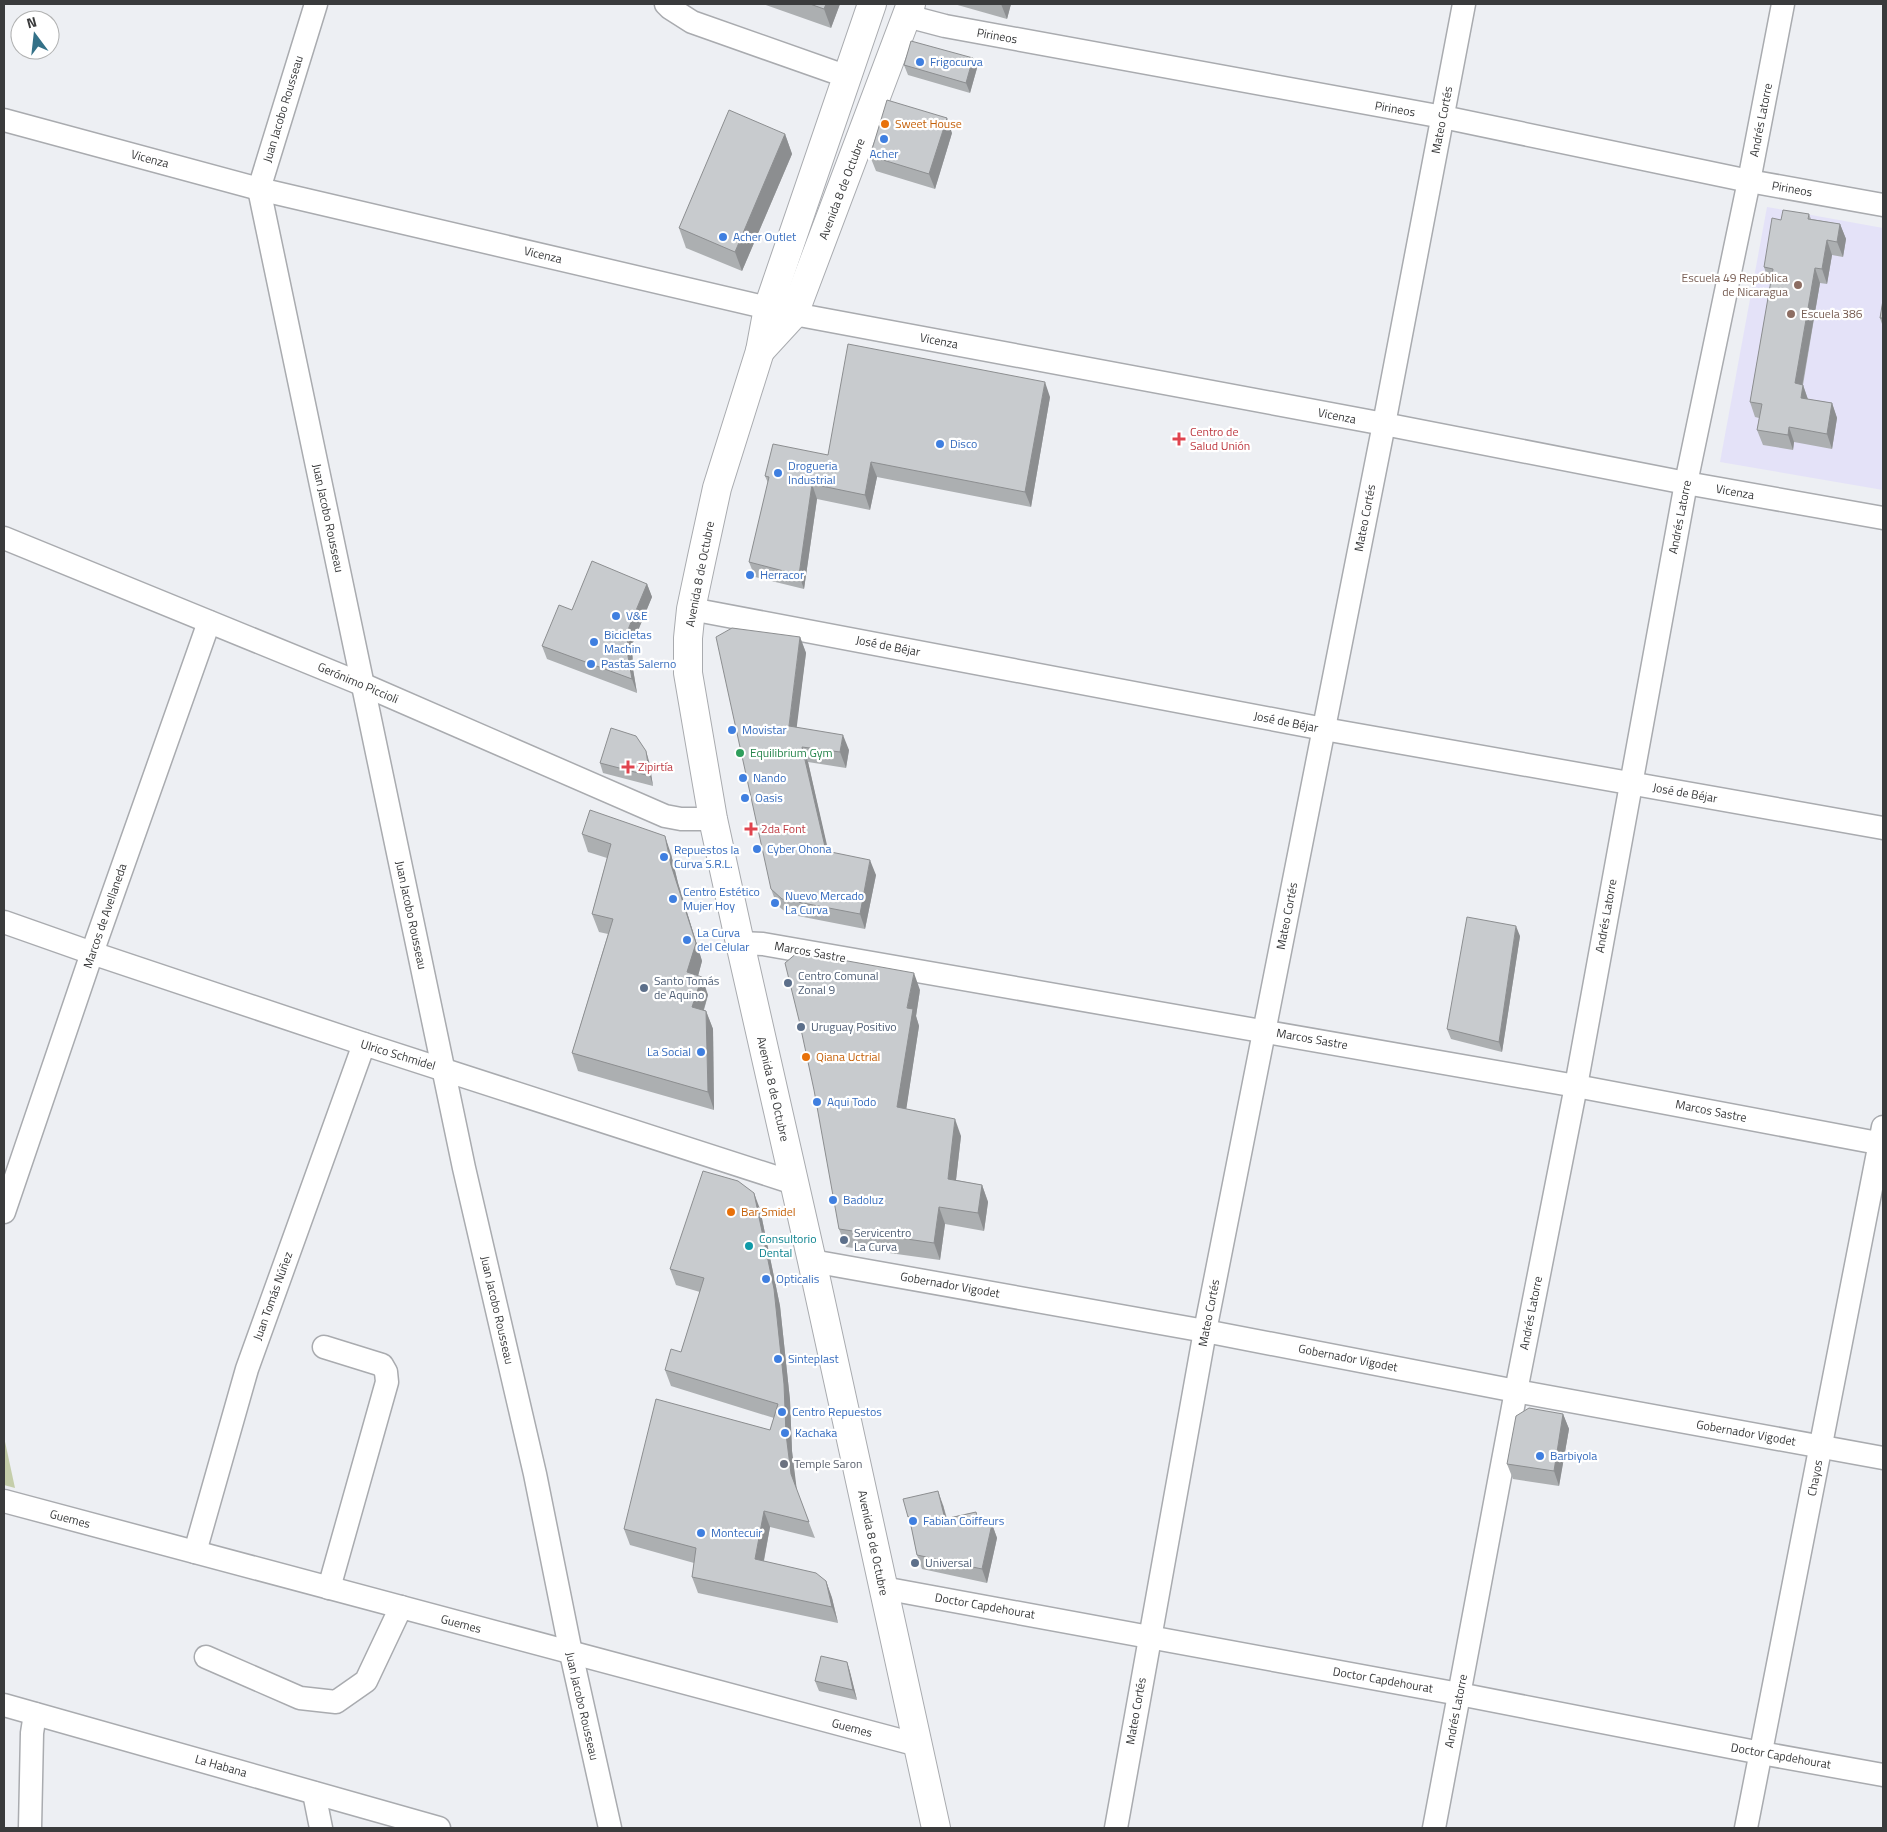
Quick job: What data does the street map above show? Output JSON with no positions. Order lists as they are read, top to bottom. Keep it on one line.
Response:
{"streets":{"main road":["Avenida 8 de Octubre"],"street":["Pirineos","Juan Jacobo Rousseau","Mateo Cortés","Andrés Latorre","Vicenza","José de Béjar","Gerónimo Piccioli","Marcos de Avellaneda","Marcos Sastre","Ulrico Schmidel","Gobernador Vigodet","Juan Tomás Núñez","Chayos","Guemes","Doctor Capdehourat","La Habana"]},"crossings":[["Pirineos","Mateo Cortés"],["Pirineos","Andrés Latorre"],["Pirineos","Avenida 8 de Octubre"],["Juan Jacobo Rousseau","Vicenza"],["Juan Jacobo Rousseau","Gerónimo Piccioli"],["Juan Jacobo Rousseau","Ulrico Schmidel"],["Juan Jacobo Rousseau","Guemes"],["Mateo Cortés","Vicenza"],["Mateo Cortés","José de Béjar"],["Mateo Cortés","Marcos Sastre"],["Mateo Cortés","Gobernador Vigodet"],["Mateo Cortés","Doctor Capdehourat"],["Andrés Latorre","Vicenza"],["Andrés Latorre","José de Béjar"],["Andrés Latorre","Marcos Sastre"],["Andrés Latorre","Gobernador Vigodet"],["Andrés Latorre","Doctor Capdehourat"],["Vicenza","Avenida 8 de Octubre"],["Avenida 8 de Octubre","José de Béjar"],["Avenida 8 de Octubre","Gerónimo Piccioli"],["Avenida 8 de Octubre","Marcos Sastre"],["Avenida 8 de Octubre","Ulrico Schmidel"],["Avenida 8 de Octubre","Gobernador Vigodet"],["Avenida 8 de Octubre","Guemes"],["Avenida 8 de Octubre","Doctor Capdehourat"],["Gerónimo Piccioli","Marcos de Avellaneda"],["Marcos de Avellaneda","Ulrico Schmidel"],["Marcos Sastre","Chayos"],["Ulrico Schmidel","Juan Tomás Núñez"],["Gobernador Vigodet","Chayos"],["Juan Tomás Núñez","Guemes"],["Chayos","Doctor Capdehourat"]],"places":{"other":["Frigocurva","Sweet House","Acher","Acher Outlet","Escuela 49 República de Nicaragua","Escuela 386","Disco","Drogueria Industrial","Herracor","V&E","Bicicletas Machin","Pastas Salerno","Movistar","Equilibrium Gym","Nando","Oasis","Cyber Ohona","Repuestos la Curva S.R.L.","Centro Estético Mujer Hoy","Nuevo Mercado La Curva","La Curva del Celular","Centro Comunal Zonal 9","Santo Tomás de Aquino","Uruguay Positivo","La Social","Qiana Uctrial","Aqui Todo","Badoluz","Bar Smidel","Servicentro La Curva","Consultorio Dental","Opticalis","Sinteplast","Centro Repuestos","Kachaka","Barbiyola","Temple Saron","Fabian Coiffeurs","Montecuir","Universal"],"health":["Centro de Salud Unión","Zipirtía","2da Font"]},"north":"top"}
